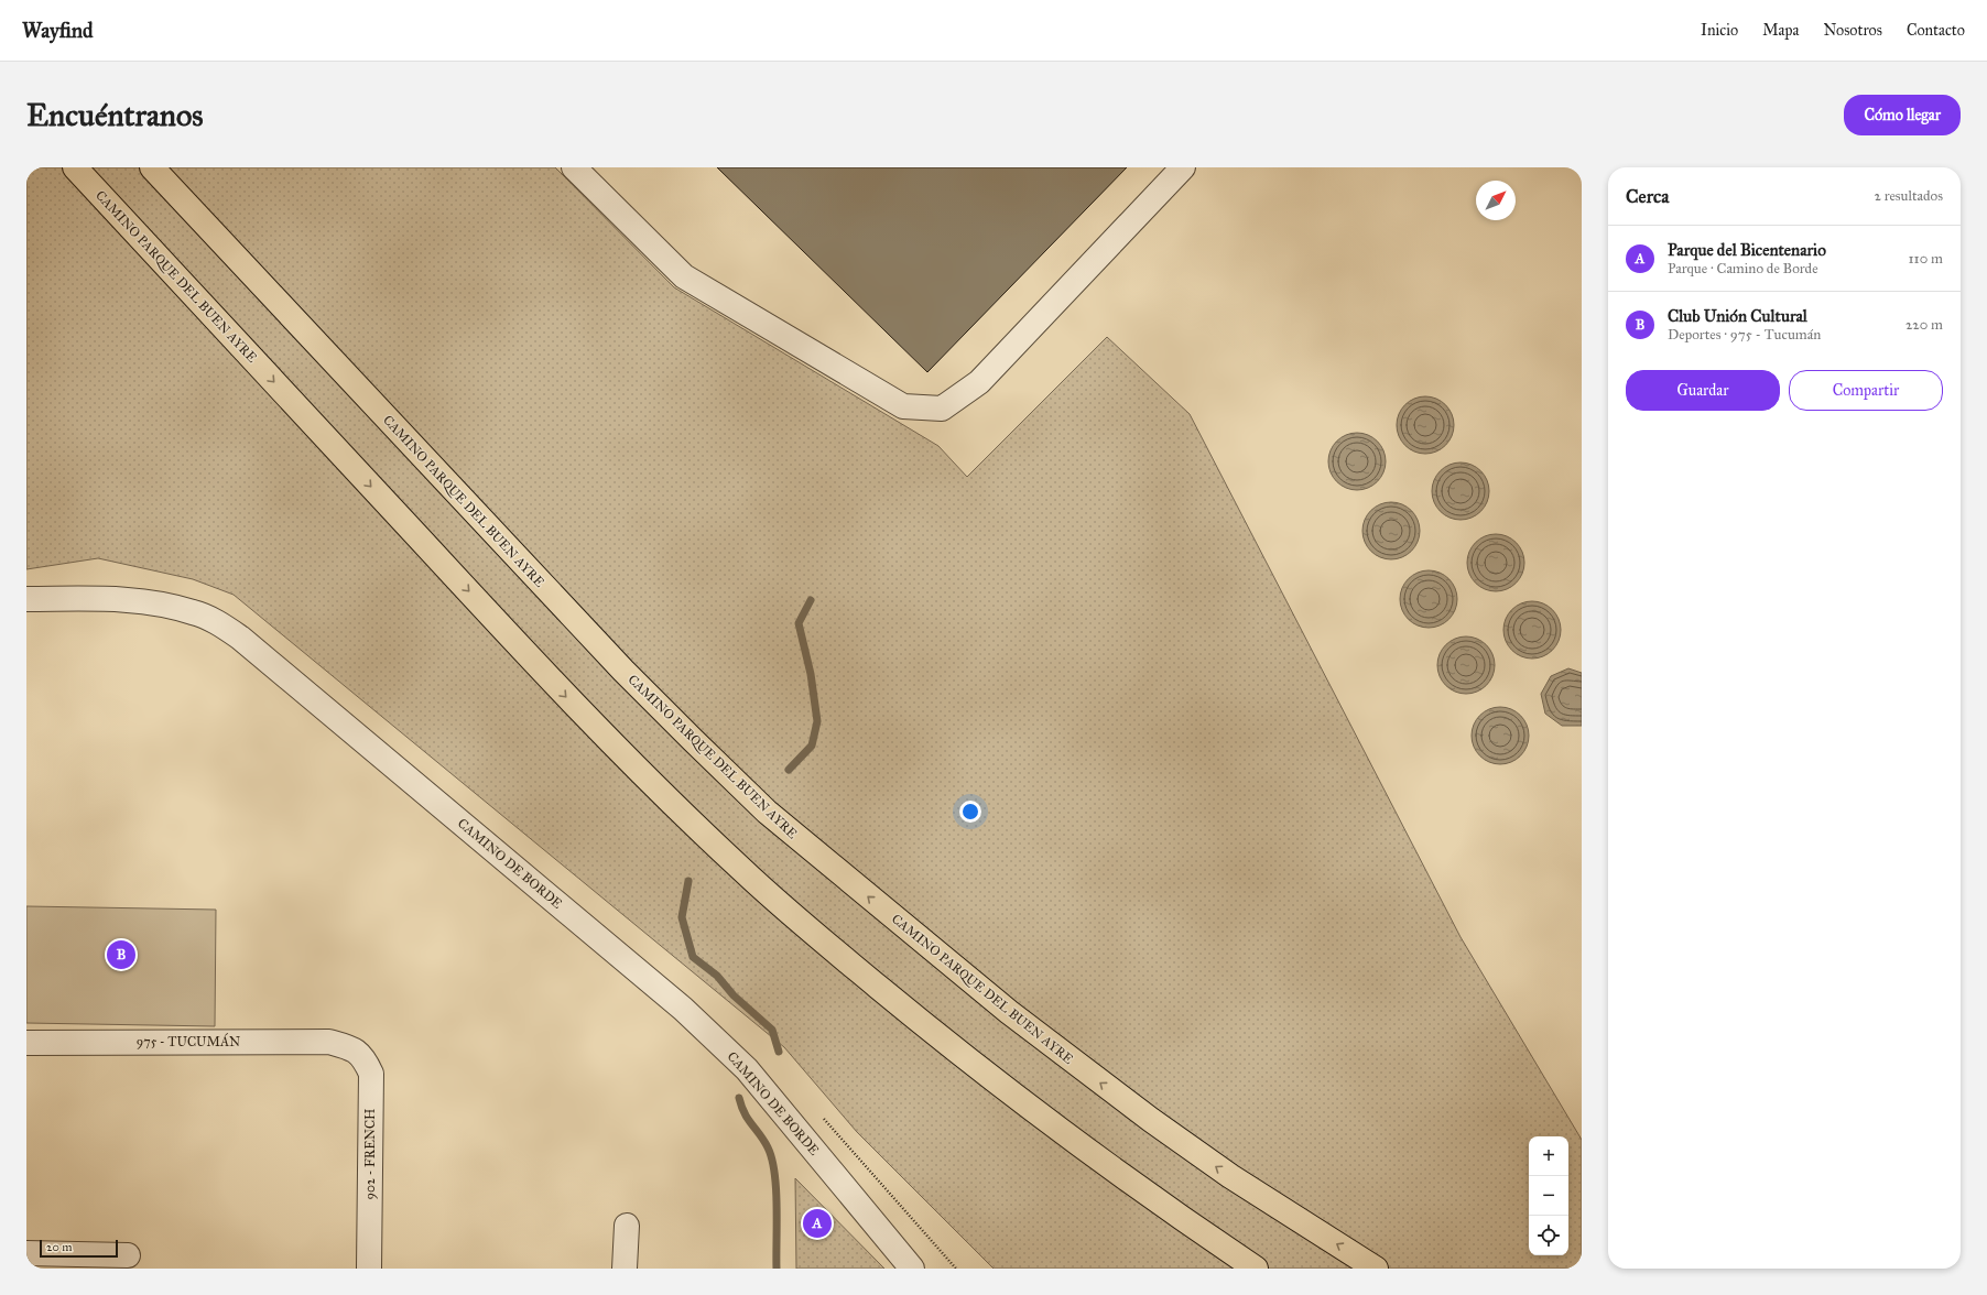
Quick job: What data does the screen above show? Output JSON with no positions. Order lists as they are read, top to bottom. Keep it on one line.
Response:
{"streets":{"highway":["CAMINO PARQUE DEL BUEN AYRE"],"street":["CAMINO DE BORDE","975 - TUCUMÁN","902 - FRENCH"]},"crossings":[["975 - TUCUMÁN","902 - FRENCH"]],"scale_bar":"20 m","north":"top right","page":{"header":"Wayfind","nav":["Inicio","Mapa","Nosotros","Contacto"],"buttons":["Cómo llegar",["Guardar","Compartir"]],"title":"Encuéntranos","heading":["Cerca","2 resultados"],"list":[{"mark":"A","name":"Parque del Bicentenario","note":"Parque · Camino de Borde","value":"110 m"},{"mark":"B","name":"Club Unión Cultural","note":"Deportes · 975 - Tucumán","value":"220 m"}],"pins":["B","A"],"map_buttons":["+","−"],"scale":"20 m"}}
